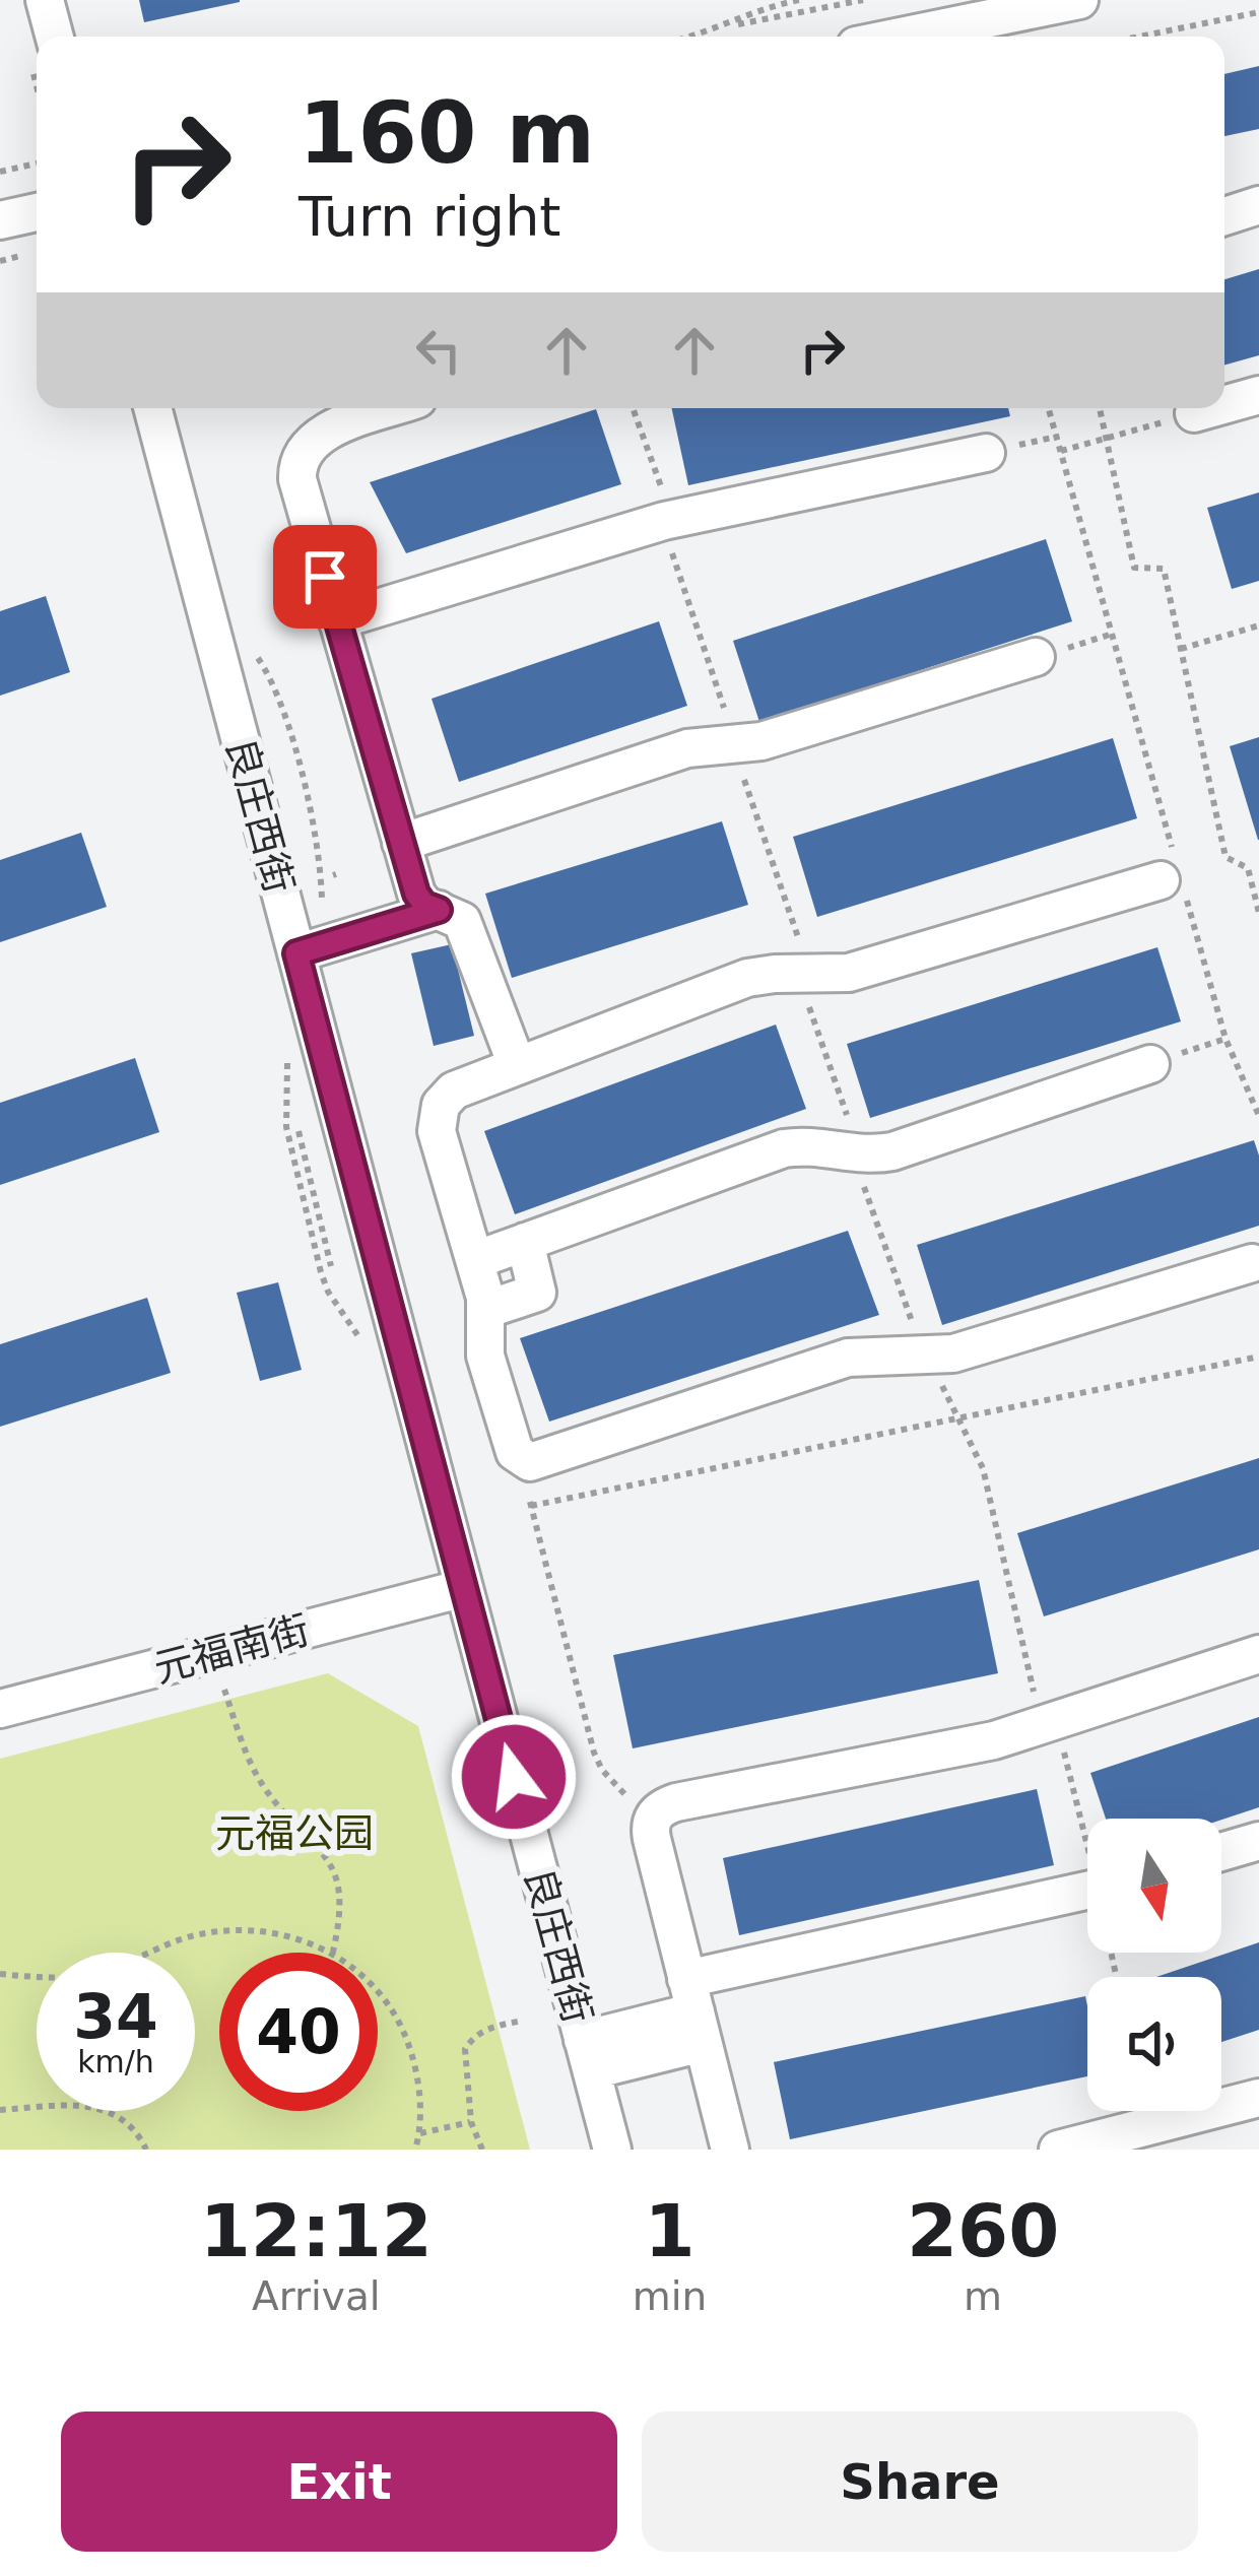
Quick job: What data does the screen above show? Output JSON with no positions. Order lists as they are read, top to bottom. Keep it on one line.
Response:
{"streets":{"street":["良庄西街","元福南街"]},"crossings":[["良庄西街","元福南街"]],"parks":["元福公园"],"north":"bottom","page":{"turn":["160 m","Turn right"],"speed":"34 km/h","limit":"40","eta":["12:12","Arrival","1","min","260","m"],"buttons":["Exit","Share"]}}
